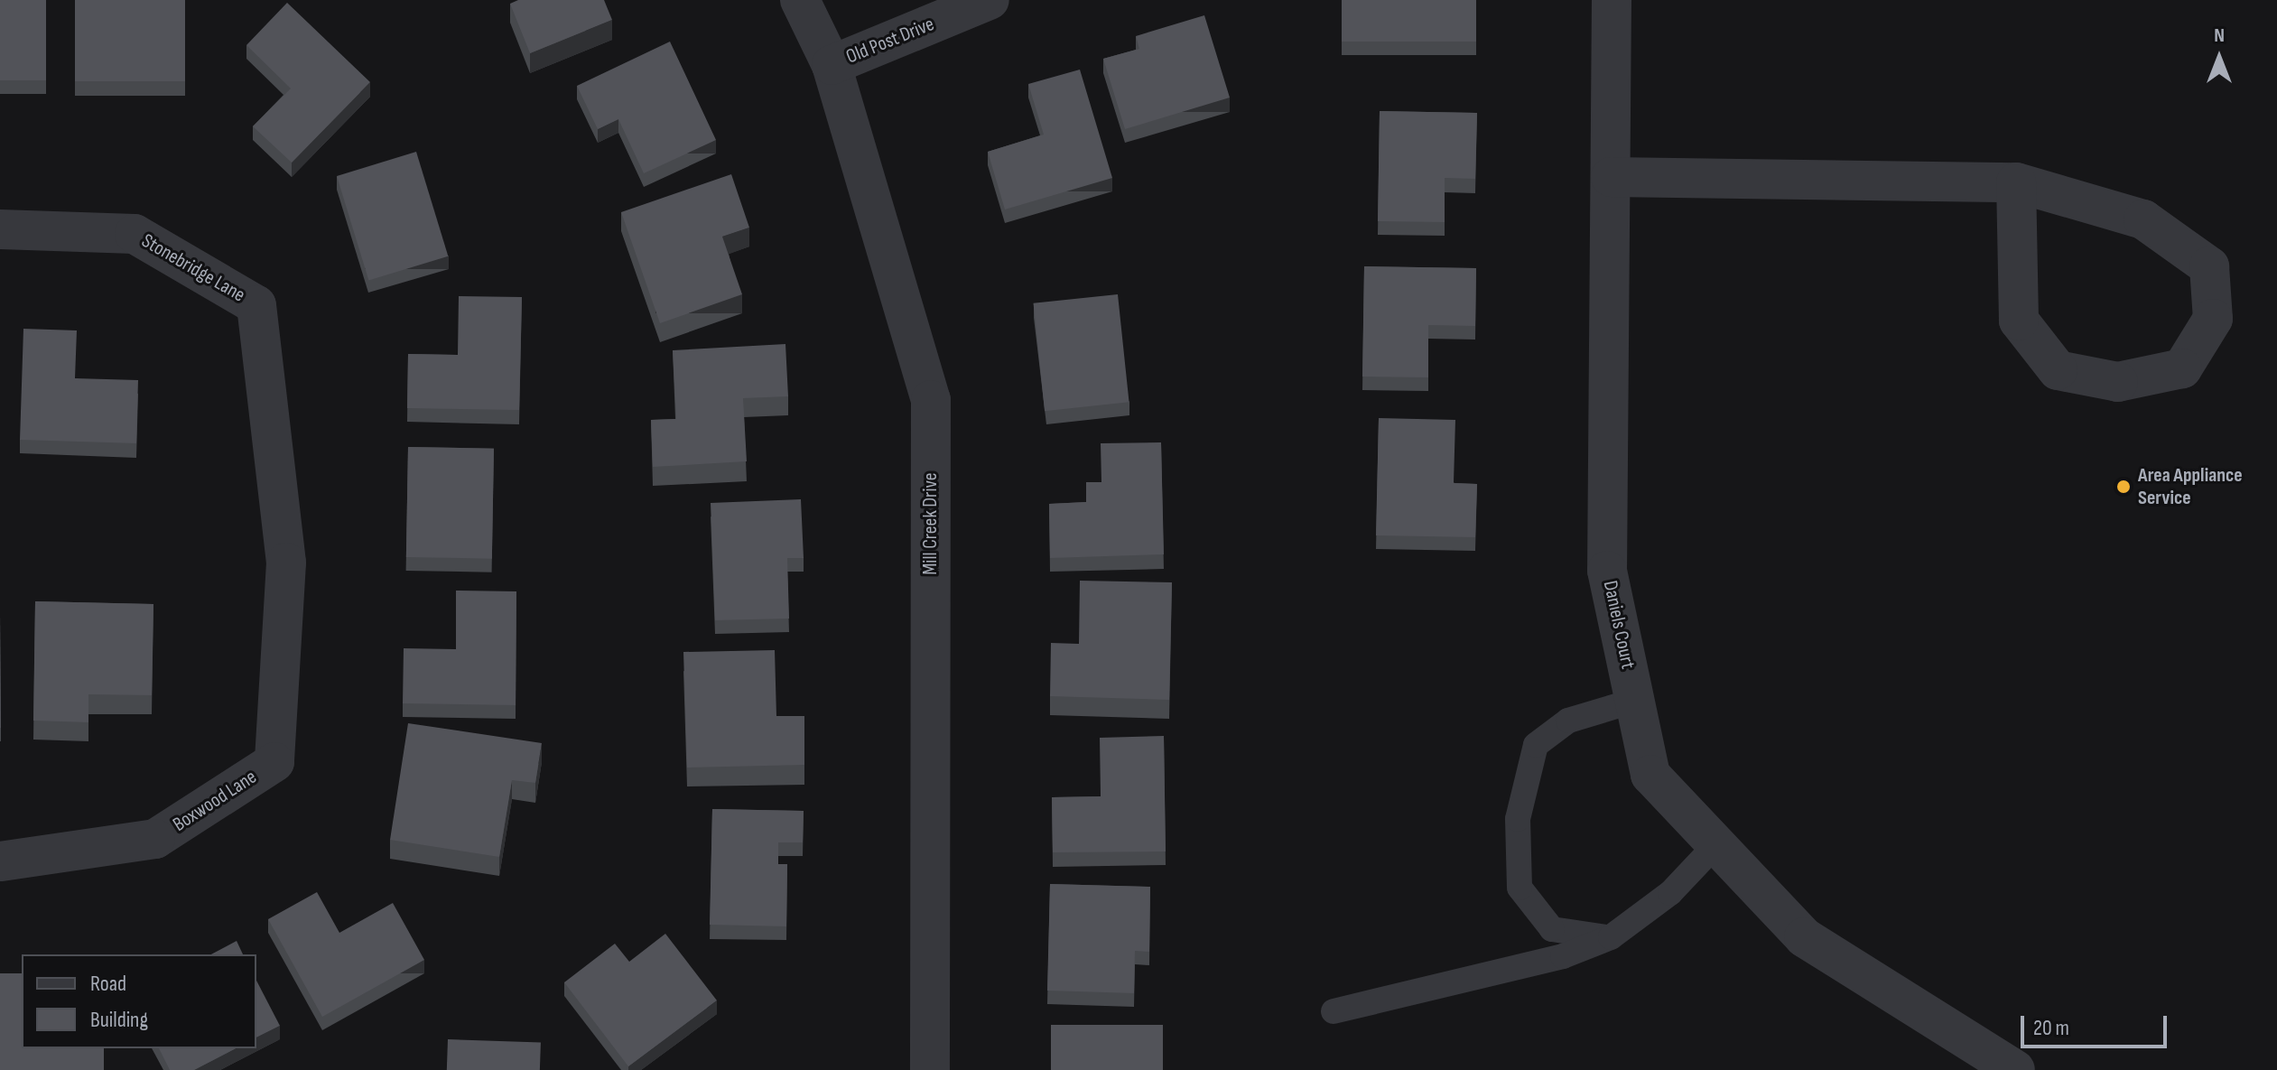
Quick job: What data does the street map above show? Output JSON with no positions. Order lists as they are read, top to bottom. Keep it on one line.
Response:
{"streets":{"street":["Old Post Drive","Stonebridge Lane","Mill Creek Drive","Daniels Court","Boxwood Lane"]},"crossings":[["Old Post Drive","Mill Creek Drive"],["Stonebridge Lane","Boxwood Lane"]],"places":["Area Appliance Service"],"legend":["Road","Building"],"scale_bar":"20 m","north":"top"}
